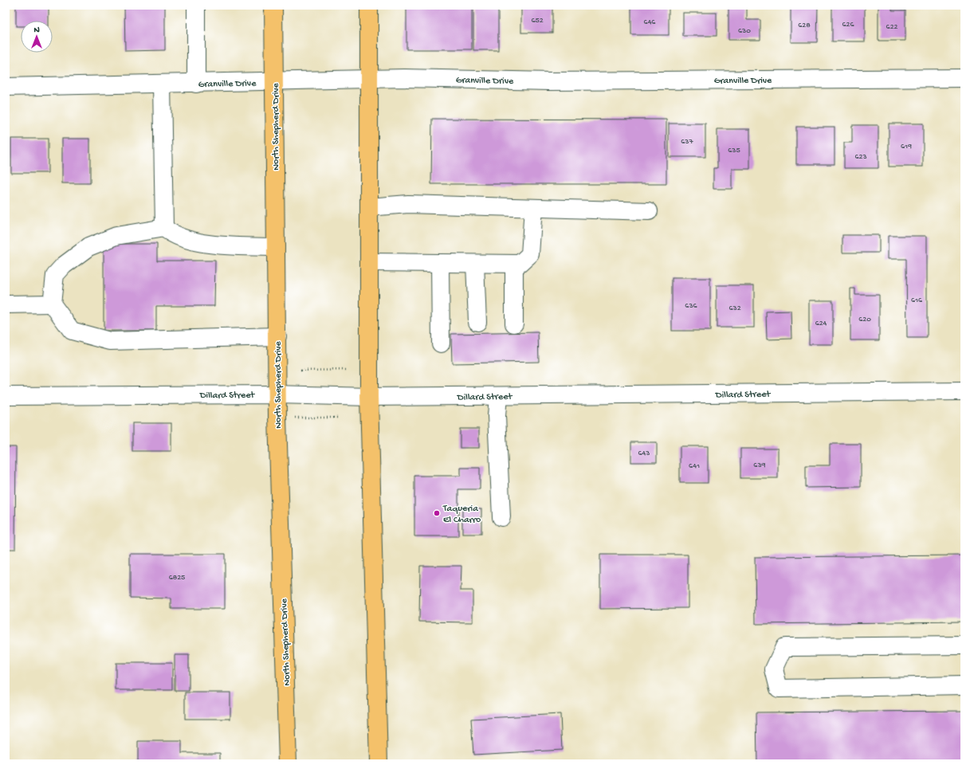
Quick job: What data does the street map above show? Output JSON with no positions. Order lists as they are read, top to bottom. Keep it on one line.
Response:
{"streets":{"main road":["North Shepherd Drive"],"street":["Granville Drive","Dillard Street"]},"crossings":[["Granville Drive","North Shepherd Drive"],["North Shepherd Drive","Dillard Street"]],"places":["Taqueria El Charro"],"house_numbers":["652","646","626","628","622","630","637","619","635","623","616","636","632","620","624","643","639","641","6825"],"north":"top"}
